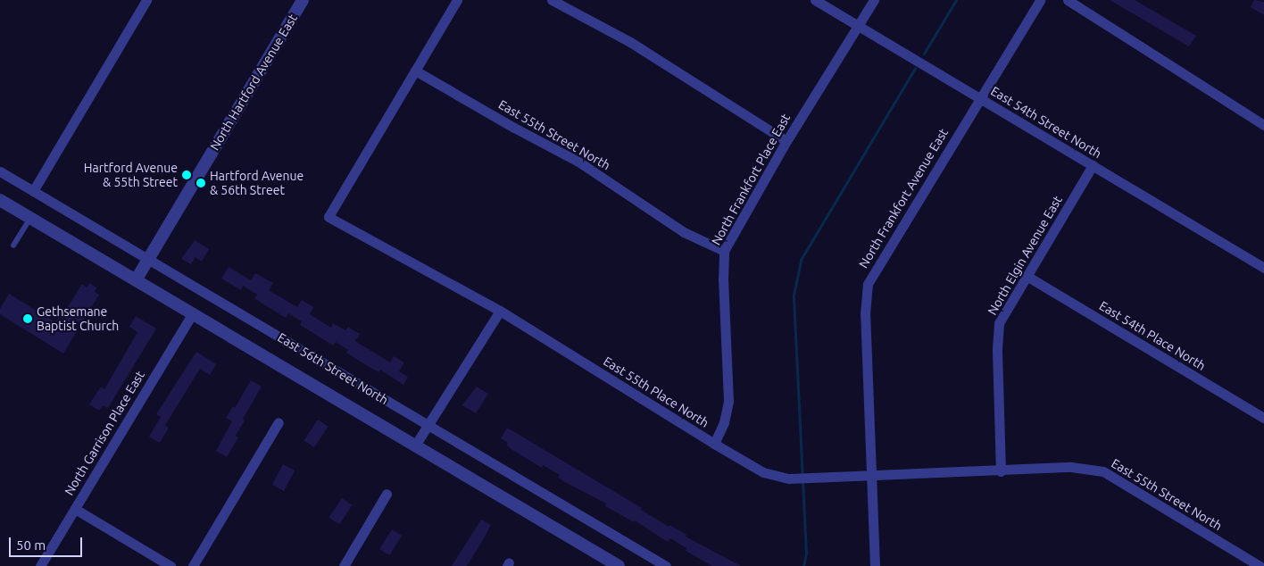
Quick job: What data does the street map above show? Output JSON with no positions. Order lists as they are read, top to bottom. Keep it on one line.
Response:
{"streets":{"street":["North Hartford Avenue East","East 54th Street North","East 55th Street North","North Frankfort Place East","North Frankfort Avenue East","North Elgin Avenue East","East 54th Place North","East 56th Street North","East 55th Place North","North Garrison Place East"]},"crossings":[["North Hartford Avenue East","East 56th Street North"],["East 54th Street North","North Frankfort Place East"],["East 54th Street North","North Frankfort Avenue East"],["East 54th Street North","North Elgin Avenue East"],["East 55th Street North","North Frankfort Place East"],["East 55th Street North","North Elgin Avenue East"],["East 55th Street North","East 55th Place North"],["North Frankfort Place East","East 55th Place North"],["North Frankfort Avenue East","East 55th Place North"],["North Elgin Avenue East","East 54th Place North"],["North Elgin Avenue East","East 55th Place North"],["East 56th Street North","North Garrison Place East"]],"places":["Hartford Avenue & 55th Street","Hartford Avenue & 56th Street","Gethsemane Baptist Church"],"scale_bar":"50 m"}
